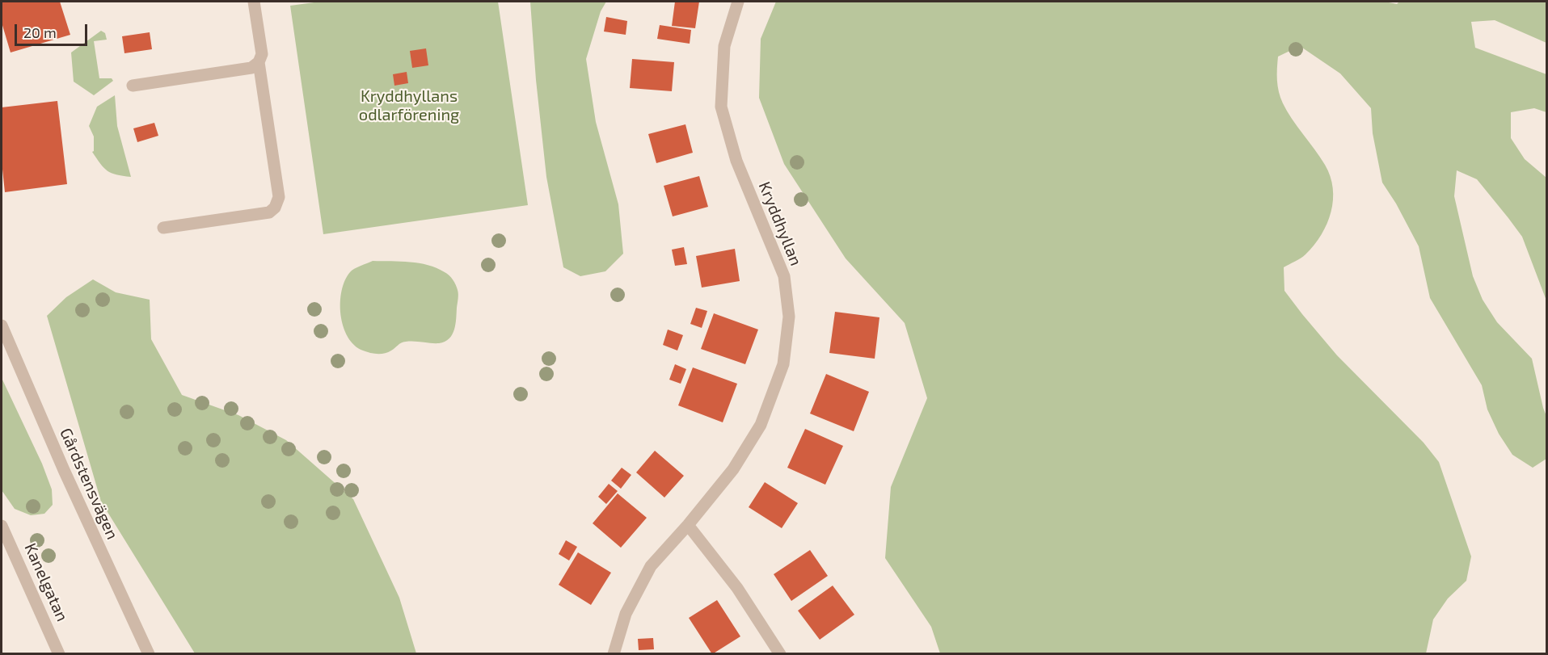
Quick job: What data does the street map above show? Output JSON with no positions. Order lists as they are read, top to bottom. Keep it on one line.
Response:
{"streets":{"street":["Kryddhyllan","Gårdstensvägen","Kanelgatan"]},"parks":["Kryddhyllans odlarförening"],"scale_bar":"20 m"}
